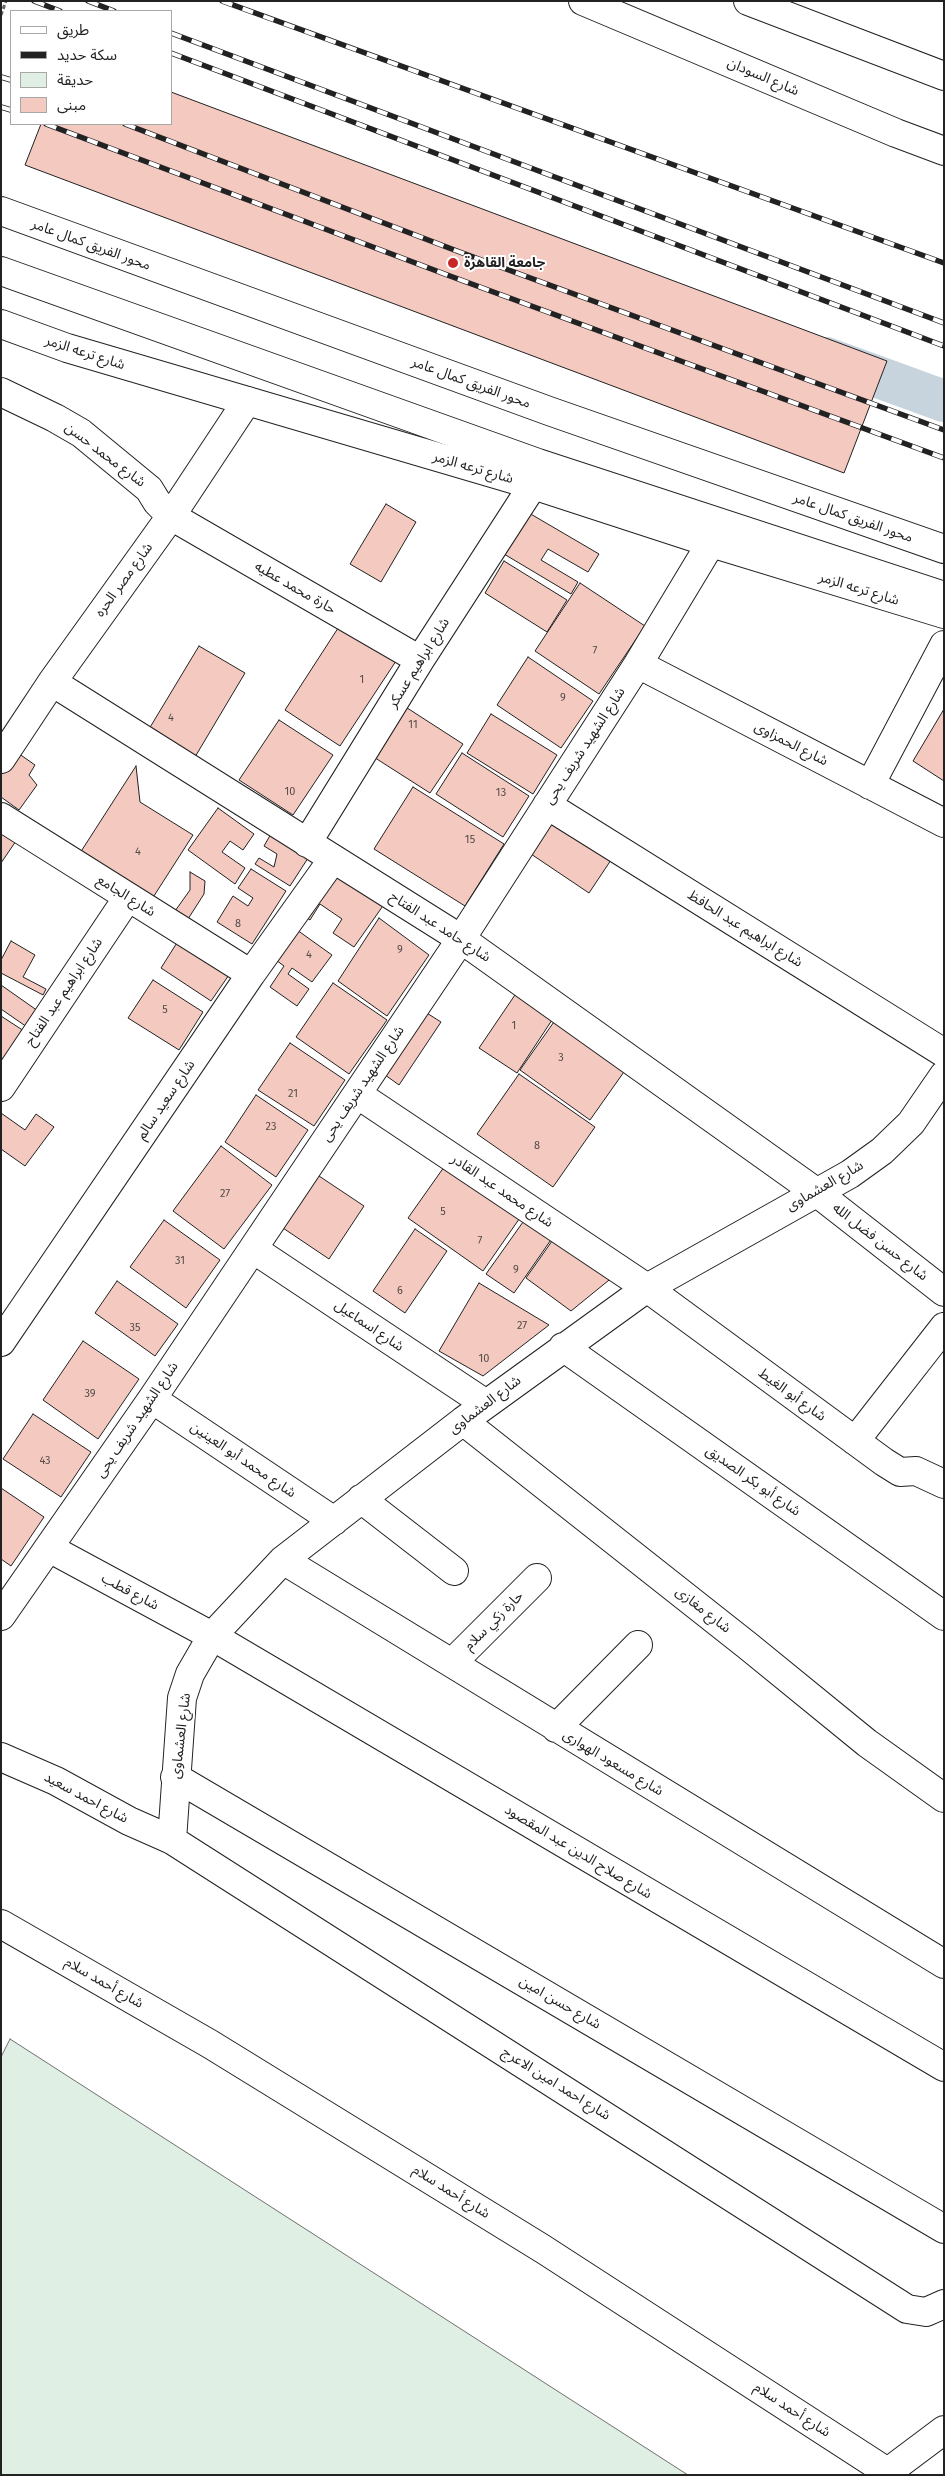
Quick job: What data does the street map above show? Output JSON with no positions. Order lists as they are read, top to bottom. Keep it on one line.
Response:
{"streets":{"main road":["شارع السودان","محور الفريق كمال عامر","شارع ترعه الزمر","شارع محمد حسن","شارع مصر الحره","حارة محمد عطيه","شارع ابراهيم عسكر","شارع الحمزاوى","شارع الشهيد شريف يحى","شارع الجامع","شارع حامد عبد الفتاح","شارع ابراهيم عبد الحافظ","شارع ابراهيم عبد الفتاح","شارع سعيد سالم","شارع العشماوى","شارع محمد عبد القادر","شارع حسن فضل الله","شارع اسماعيل","شارع أبو الغيط","شارع محمد أبو العينين","شارع أبو بكر الصديق","شارع قطب","شارع مغازى","حارة زكي سلام","شارع مسعود الهوارى","شارع احمد سعيد","شارع صلاح الدين عبد المقصود","شارع أحمد سلام","شارع حسن امين","شارع احمد امين الاعرج"]},"crossings":[["شارع ترعه الزمر","شارع مصر الحره"],["شارع ترعه الزمر","شارع ابراهيم عسكر"],["شارع ترعه الزمر","شارع الشهيد شريف يحى"],["شارع محمد حسن","شارع مصر الحره"],["شارع محمد حسن","حارة محمد عطيه"],["شارع مصر الحره","حارة محمد عطيه"],["شارع مصر الحره","شارع حامد عبد الفتاح"],["حارة محمد عطيه","شارع ابراهيم عسكر"],["شارع ابراهيم عسكر","شارع حامد عبد الفتاح"],["شارع الحمزاوى","شارع الشهيد شريف يحى"],["شارع الشهيد شريف يحى","شارع حامد عبد الفتاح"],["شارع الشهيد شريف يحى","شارع ابراهيم عبد الحافظ"],["شارع الشهيد شريف يحى","شارع محمد عبد القادر"],["شارع الشهيد شريف يحى","شارع اسماعيل"],["شارع الشهيد شريف يحى","شارع محمد أبو العينين"],["شارع الشهيد شريف يحى","شارع قطب"],["شارع الجامع","شارع ابراهيم عبد الفتاح"],["شارع الجامع","شارع سعيد سالم"],["شارع حامد عبد الفتاح","شارع سعيد سالم"],["شارع حامد عبد الفتاح","شارع العشماوى"],["شارع حامد عبد الفتاح","شارع حسن فضل الله"],["شارع العشماوى","شارع محمد عبد القادر"],["شارع العشماوى","شارع حسن فضل الله"],["شارع العشماوى","شارع اسماعيل"],["شارع العشماوى","شارع أبو الغيط"],["شارع العشماوى","شارع محمد أبو العينين"],["شارع العشماوى","شارع أبو بكر الصديق"],["شارع العشماوى","شارع قطب"],["شارع العشماوى","شارع مغازى"],["شارع العشماوى","شارع مسعود الهوارى"],["شارع العشماوى","شارع احمد سعيد"],["شارع العشماوى","شارع صلاح الدين عبد المقصود"],["شارع العشماوى","شارع حسن امين"],["شارع العشماوى","شارع احمد امين الاعرج"],["شارع محمد عبد القادر","شارع أبو الغيط"],["شارع قطب","شارع صلاح الدين عبد المقصود"],["حارة زكي سلام","شارع مسعود الهوارى"],["شارع احمد سعيد","شارع احمد امين الاعرج"]],"places":["جامعة القاهرة"],"house_numbers":["7","1","9","4","11","10","13","15","4","8","9","4","5","1","3","21","23","8","27","5","7","31","9","6","27","35","10","39","43"],"legend":["طريق","سكة حديد","حديقة","مبنى"]}
